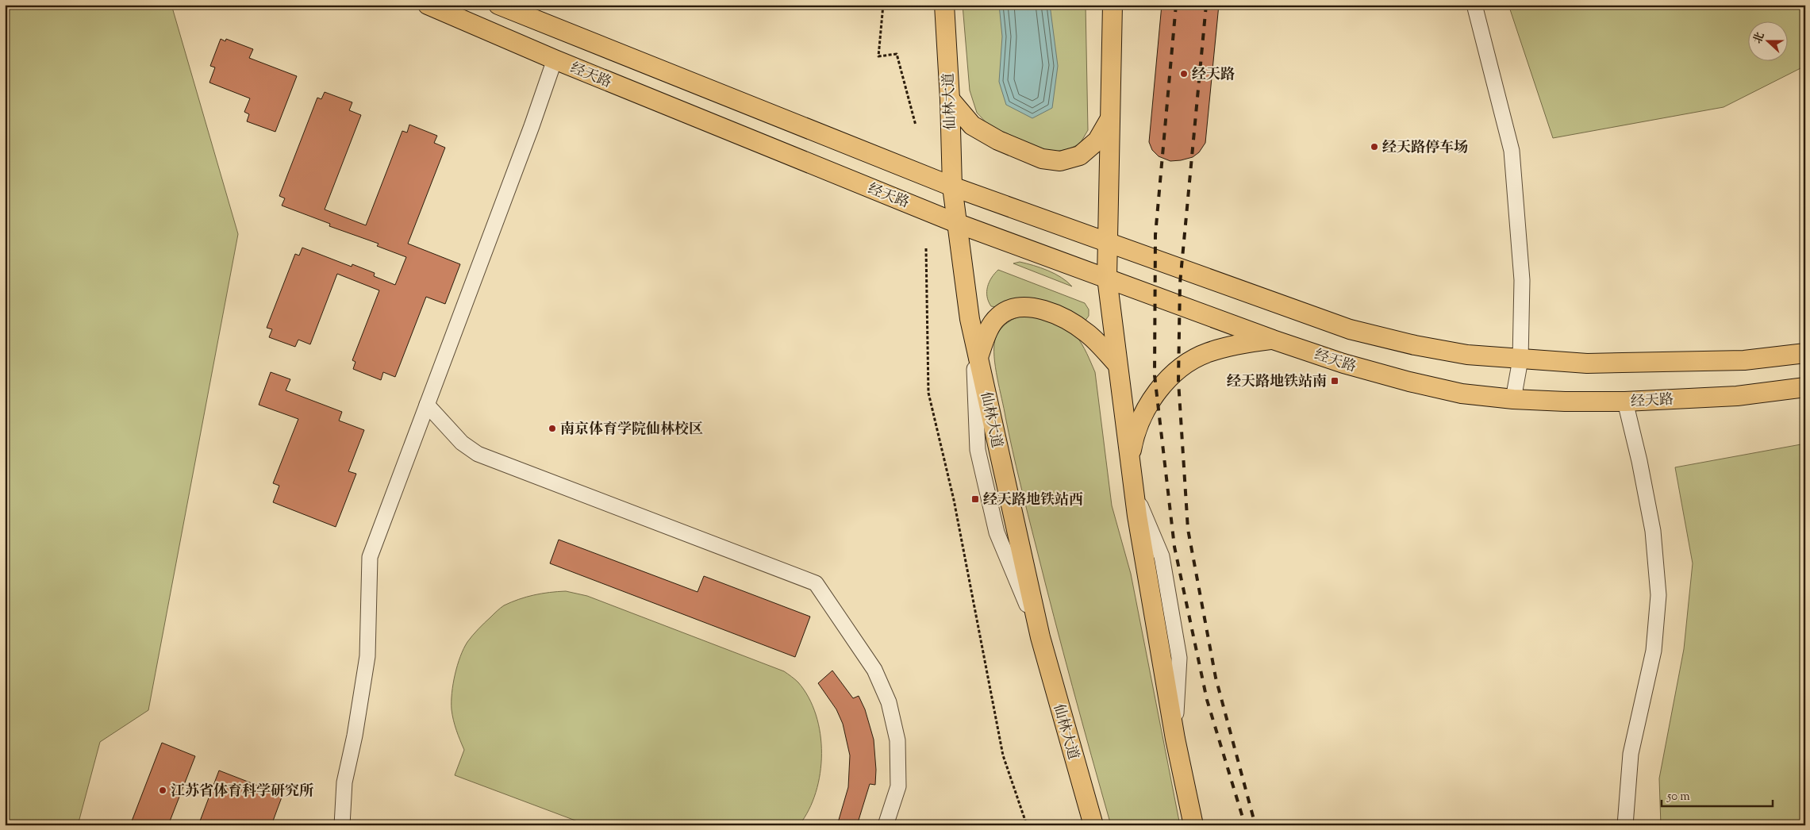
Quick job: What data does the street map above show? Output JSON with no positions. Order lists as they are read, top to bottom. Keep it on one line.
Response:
{"streets":{"main road":["经天路","仙林大道"]},"crossings":[["经天路","仙林大道"]],"places":{"other":["经天路","经天路停车场","南京体育学院仙林校区","江苏省体育科学研究所"],"transit":["经天路地铁站南","经天路地铁站西"]},"scale_bar":"50 m","north":"left"}
